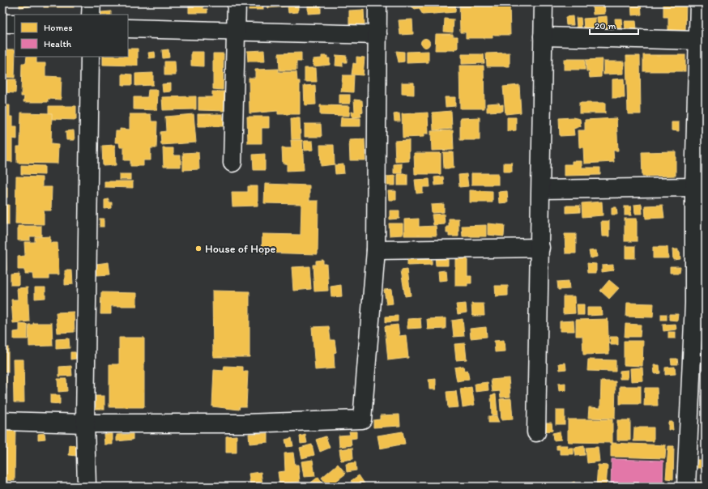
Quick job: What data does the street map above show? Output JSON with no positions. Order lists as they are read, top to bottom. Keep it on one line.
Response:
{"places":["House of Hope"],"legend":["Homes","Health"],"scale_bar":"20 m"}
